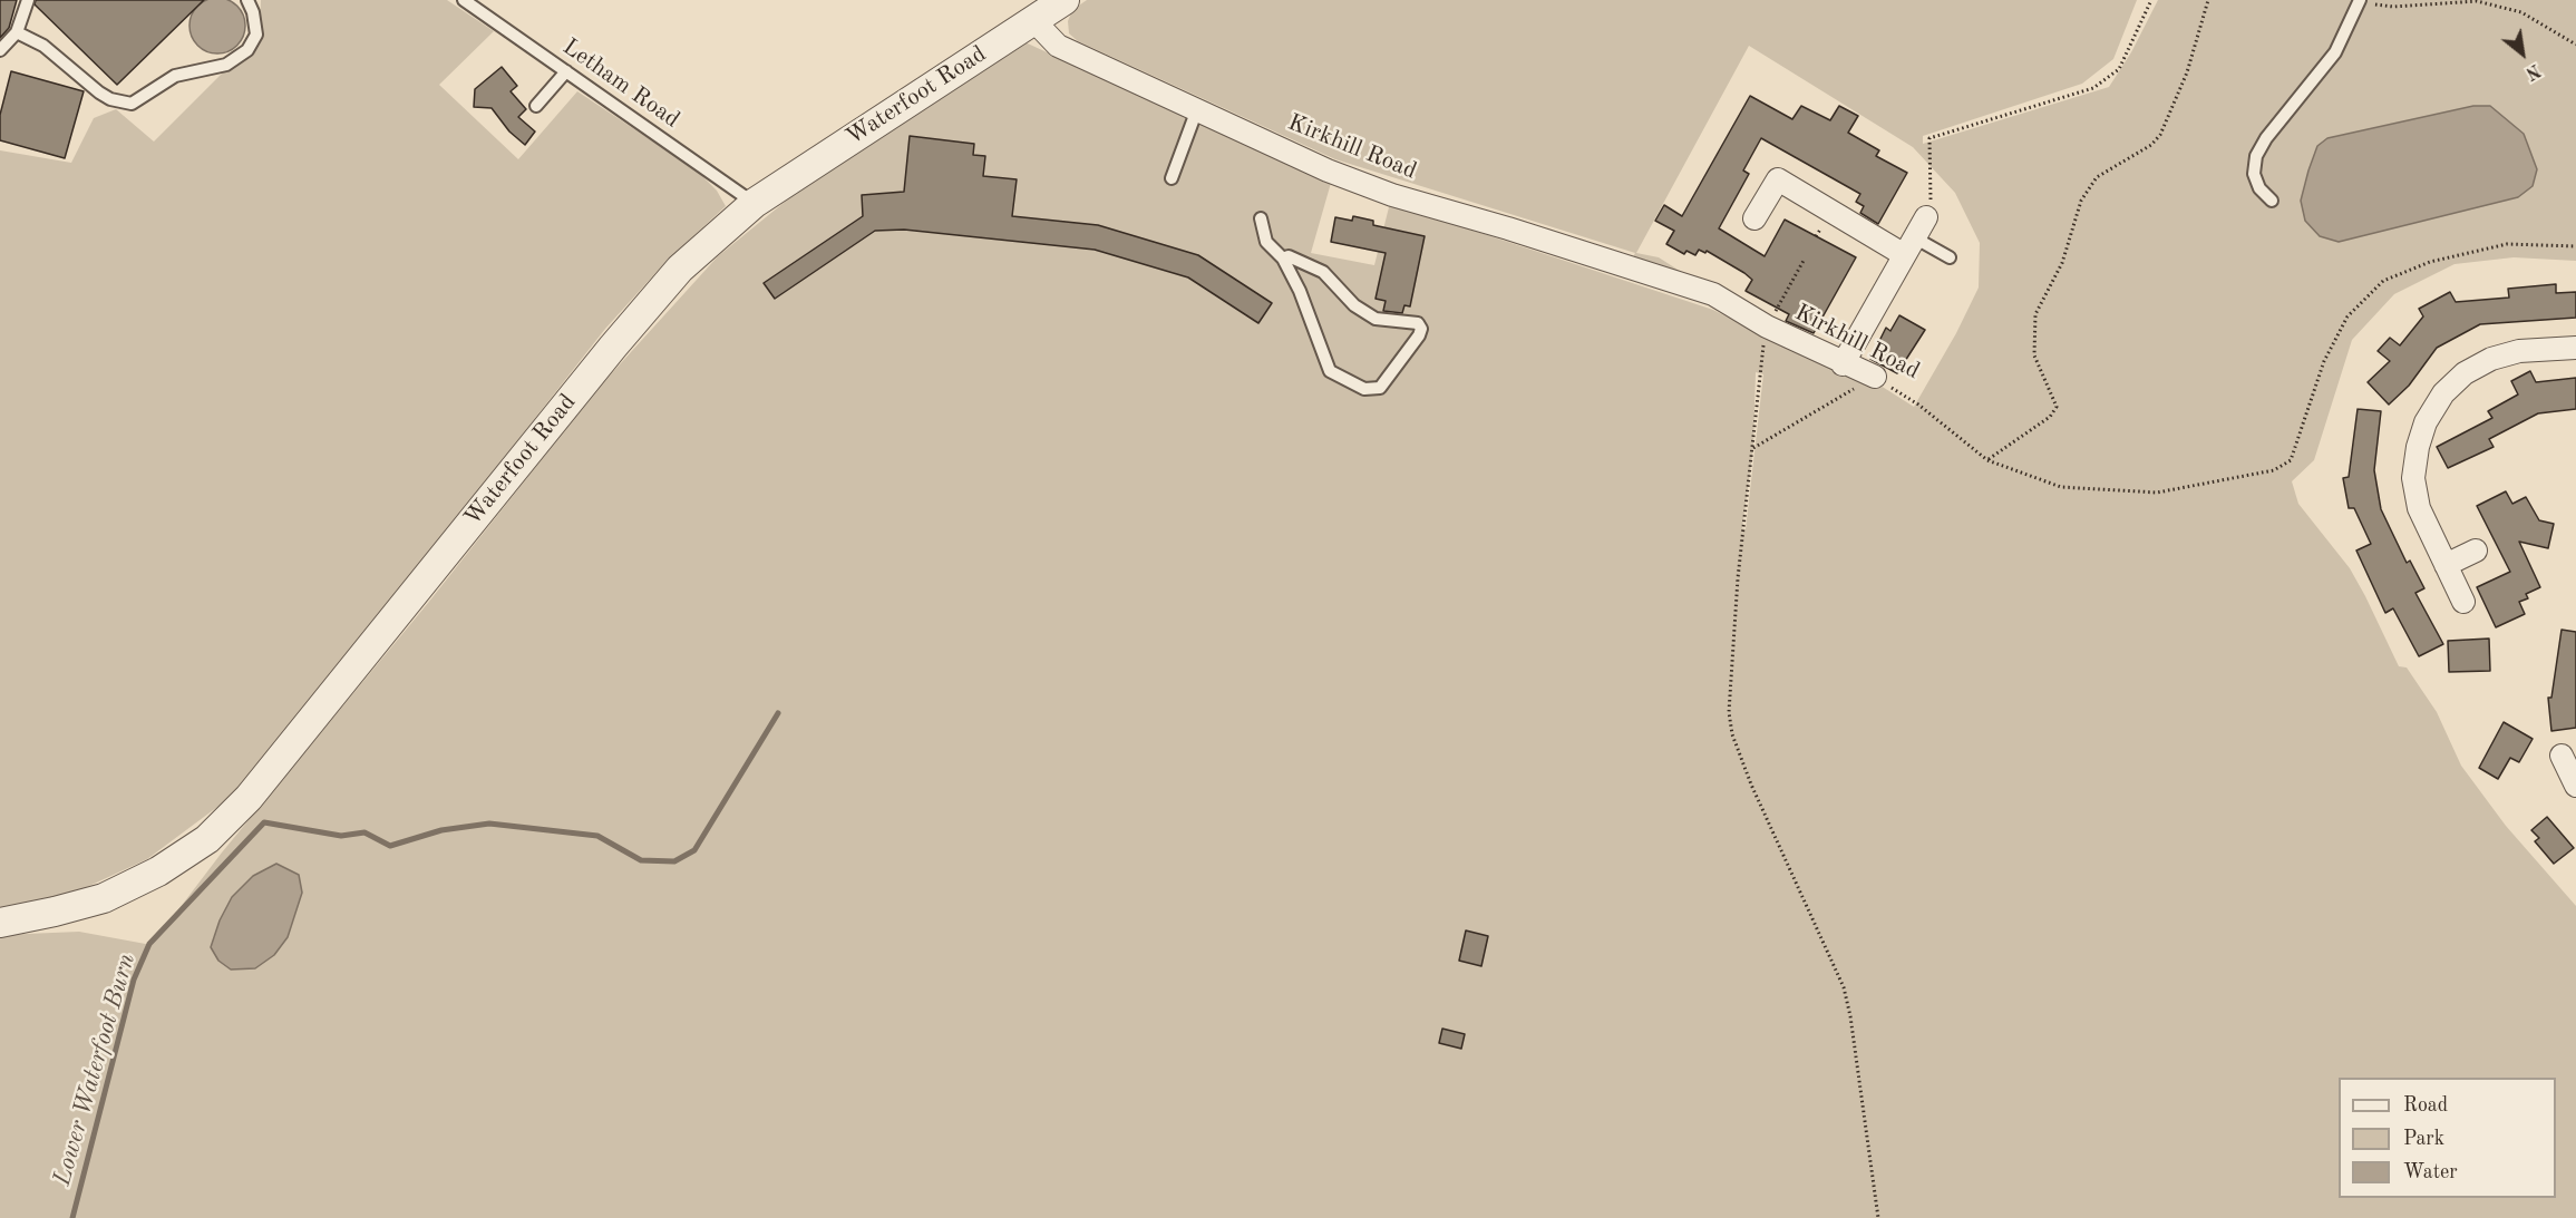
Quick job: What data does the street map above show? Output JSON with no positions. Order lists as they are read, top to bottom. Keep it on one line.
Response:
{"streets":{"street":["Waterfoot Road","Kirkhill Road"],"lane":["Letham Road"]},"crossings":[["Letham Road","Waterfoot Road"],["Waterfoot Road","Kirkhill Road"]],"water":["Lower Waterfoot Burn"],"legend":["Road","Park","Water"],"north":"bottom right"}
